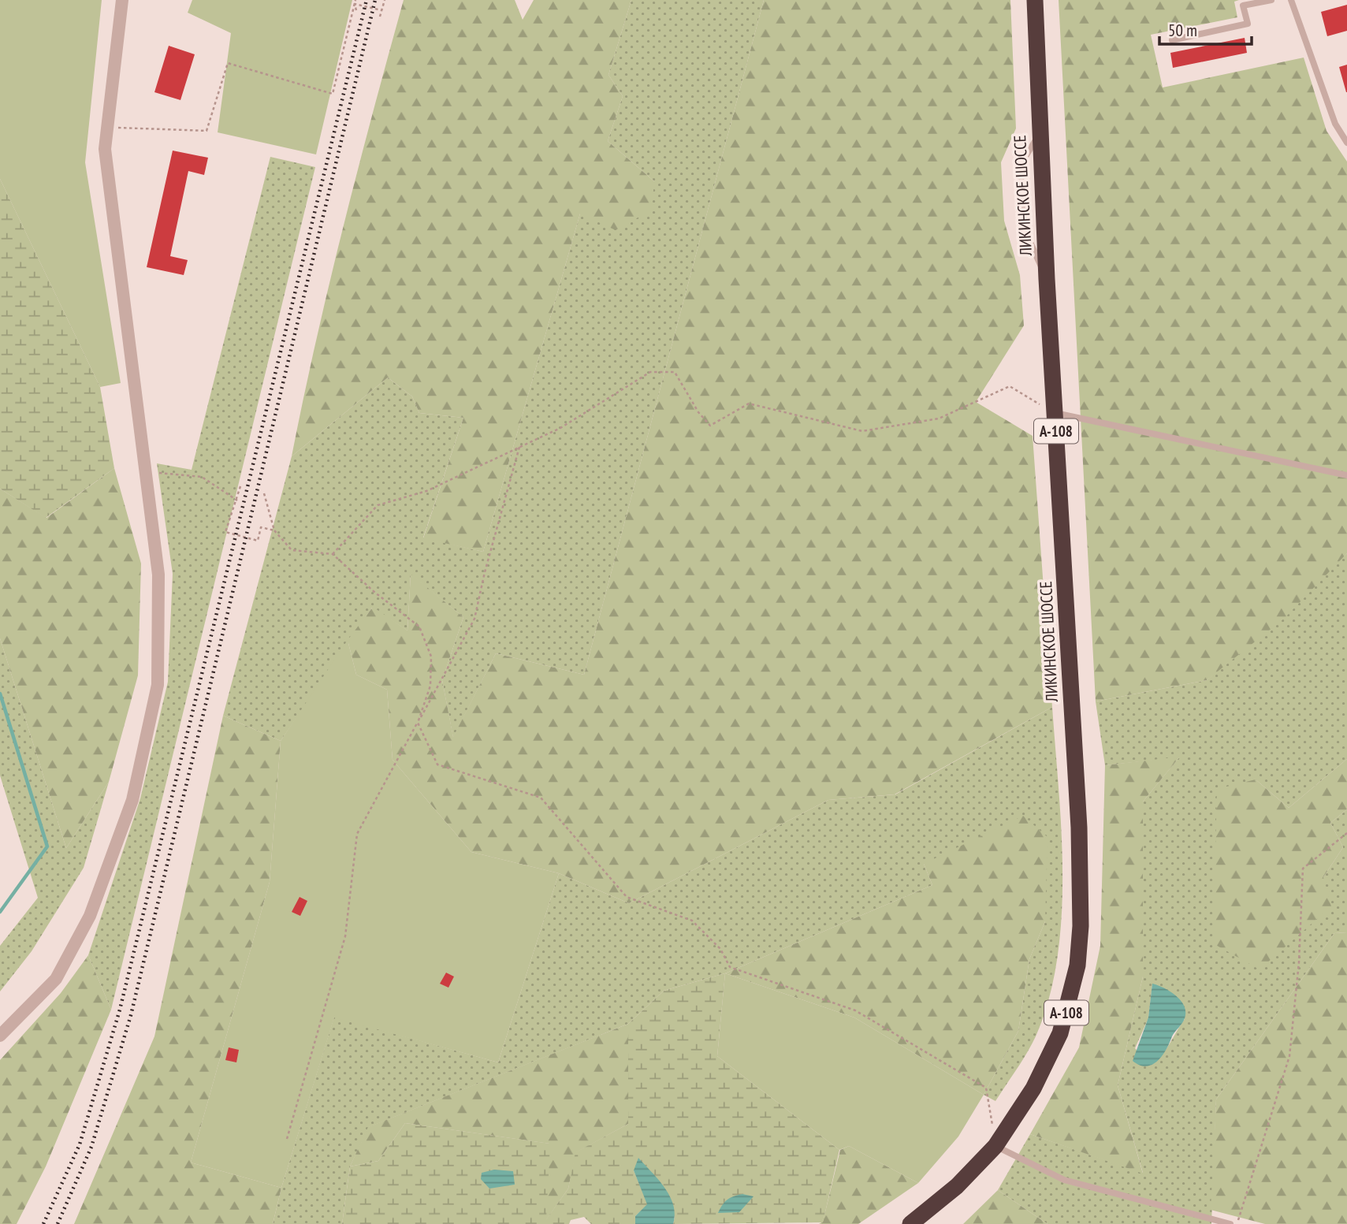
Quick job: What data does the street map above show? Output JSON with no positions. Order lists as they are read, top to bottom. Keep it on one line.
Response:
{"streets":{"highway":["ЛИКИНСКОЕ ШОССЕ","А-108"]},"scale_bar":"50 m"}
